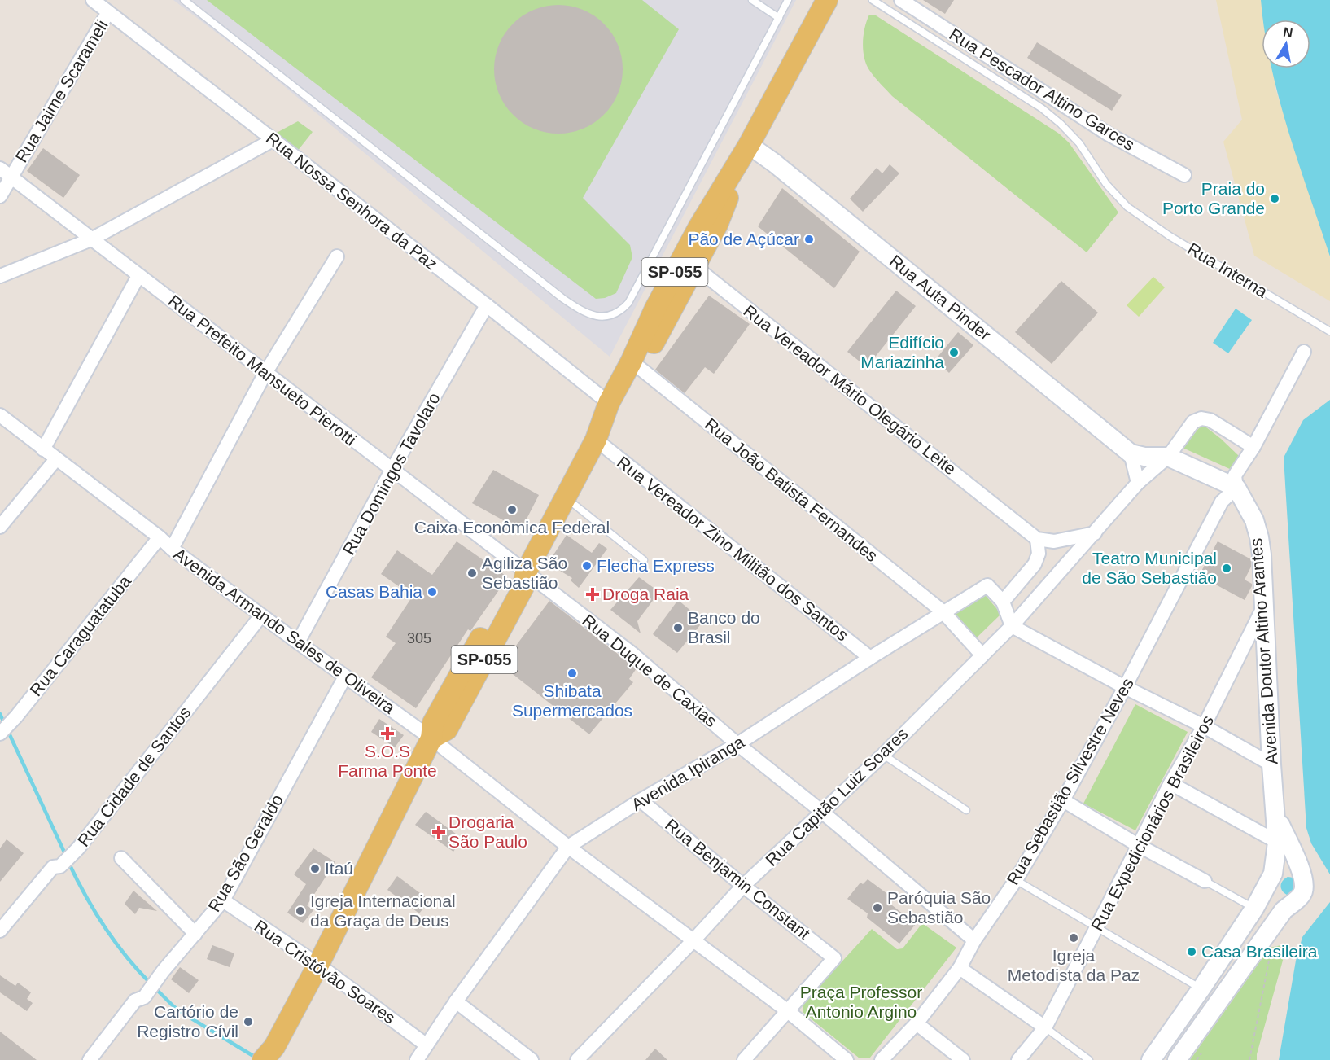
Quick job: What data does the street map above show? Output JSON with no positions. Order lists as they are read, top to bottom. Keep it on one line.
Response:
{"streets":{"main road":["SP-055","Rua Auta Pinder","Avenida Doutor Altino Arantes"],"street":["Rua Pescador Altino Garces","Rua Jaime Scarameli","Rua Nossa Senhora da Paz","Rua Prefeito Mansueto Pierotti","Rua Vereador Mário Olegário Leite","Rua Domingos Tavolaro","Rua João Batista Fernandes","Rua Vereador Zino Militão dos Santos","Avenida Armando Sales de Oliveira","Rua Caraguatatuba","Rua Duque de Caxias","Avenida Ipiranga","Rua Cidade de Santos","Rua Sebastião Silvestre Neves","Rua Capitão Luiz Soares","Rua Expedicionários Brasileiros","Rua São Geraldo","Rua Benjamin Constant","Rua Cristóvão Soares"],"lane":["Rua Interna"]},"crossings":[["Rua Jaime Scarameli","Rua Nossa Senhora da Paz"],["Rua Jaime Scarameli","Rua Prefeito Mansueto Pierotti"],["Rua Nossa Senhora da Paz","SP-055"],["Rua Nossa Senhora da Paz","Rua Domingos Tavolaro"],["SP-055","Rua Auta Pinder"],["SP-055","Rua Prefeito Mansueto Pierotti"],["SP-055","Rua Vereador Mário Olegário Leite"],["SP-055","Rua João Batista Fernandes"],["SP-055","Rua Vereador Zino Militão dos Santos"],["SP-055","Rua Duque de Caxias"],["Rua Prefeito Mansueto Pierotti","Rua Domingos Tavolaro"],["Rua Prefeito Mansueto Pierotti","Rua Duque de Caxias"],["Rua Domingos Tavolaro","Avenida Armando Sales de Oliveira"],["Rua João Batista Fernandes","Avenida Ipiranga"],["Rua João Batista Fernandes","Rua Capitão Luiz Soares"],["Rua Vereador Zino Militão dos Santos","Avenida Ipiranga"],["Avenida Armando Sales de Oliveira","Rua Caraguatatuba"],["Avenida Armando Sales de Oliveira","Avenida Ipiranga"],["Avenida Armando Sales de Oliveira","Rua Cidade de Santos"],["Avenida Armando Sales de Oliveira","Rua Capitão Luiz Soares"],["Avenida Armando Sales de Oliveira","Rua São Geraldo"],["Avenida Armando Sales de Oliveira","Rua Benjamin Constant"],["Avenida Doutor Altino Arantes","Rua Sebastião Silvestre Neves"],["Avenida Doutor Altino Arantes","Rua Expedicionários Brasileiros"],["Rua Duque de Caxias","Avenida Ipiranga"],["Rua Duque de Caxias","Rua Sebastião Silvestre Neves"],["Rua Duque de Caxias","Rua Capitão Luiz Soares"],["Avenida Ipiranga","Rua Benjamin Constant"],["Avenida Ipiranga","Rua Cristóvão Soares"],["Rua Capitão Luiz Soares","Rua Benjamin Constant"],["Rua São Geraldo","Rua Cristóvão Soares"]],"parks":["Praça Professor Antonio Argino"],"places":{"other":["Praia do Porto Grande","Pão de Açúcar","Edifício Mariazinha","Caixa Econômica Federal","Flecha Express","Teatro Municipal de São Sebastião","Agiliza São Sebastião","Casas Bahia","Banco do Brasil","Shibata Supermercados","Itaú","Paróquia São Sebastião","Igreja Internacional da Graça de Deus","Igreja Metodista da Paz","Casa Brasileira","Cartório de Registro Cívil"],"health":["Droga Raia","S.O.S Farma Ponte","Drogaria São Paulo"]},"house_numbers":["305"],"north":"top"}
